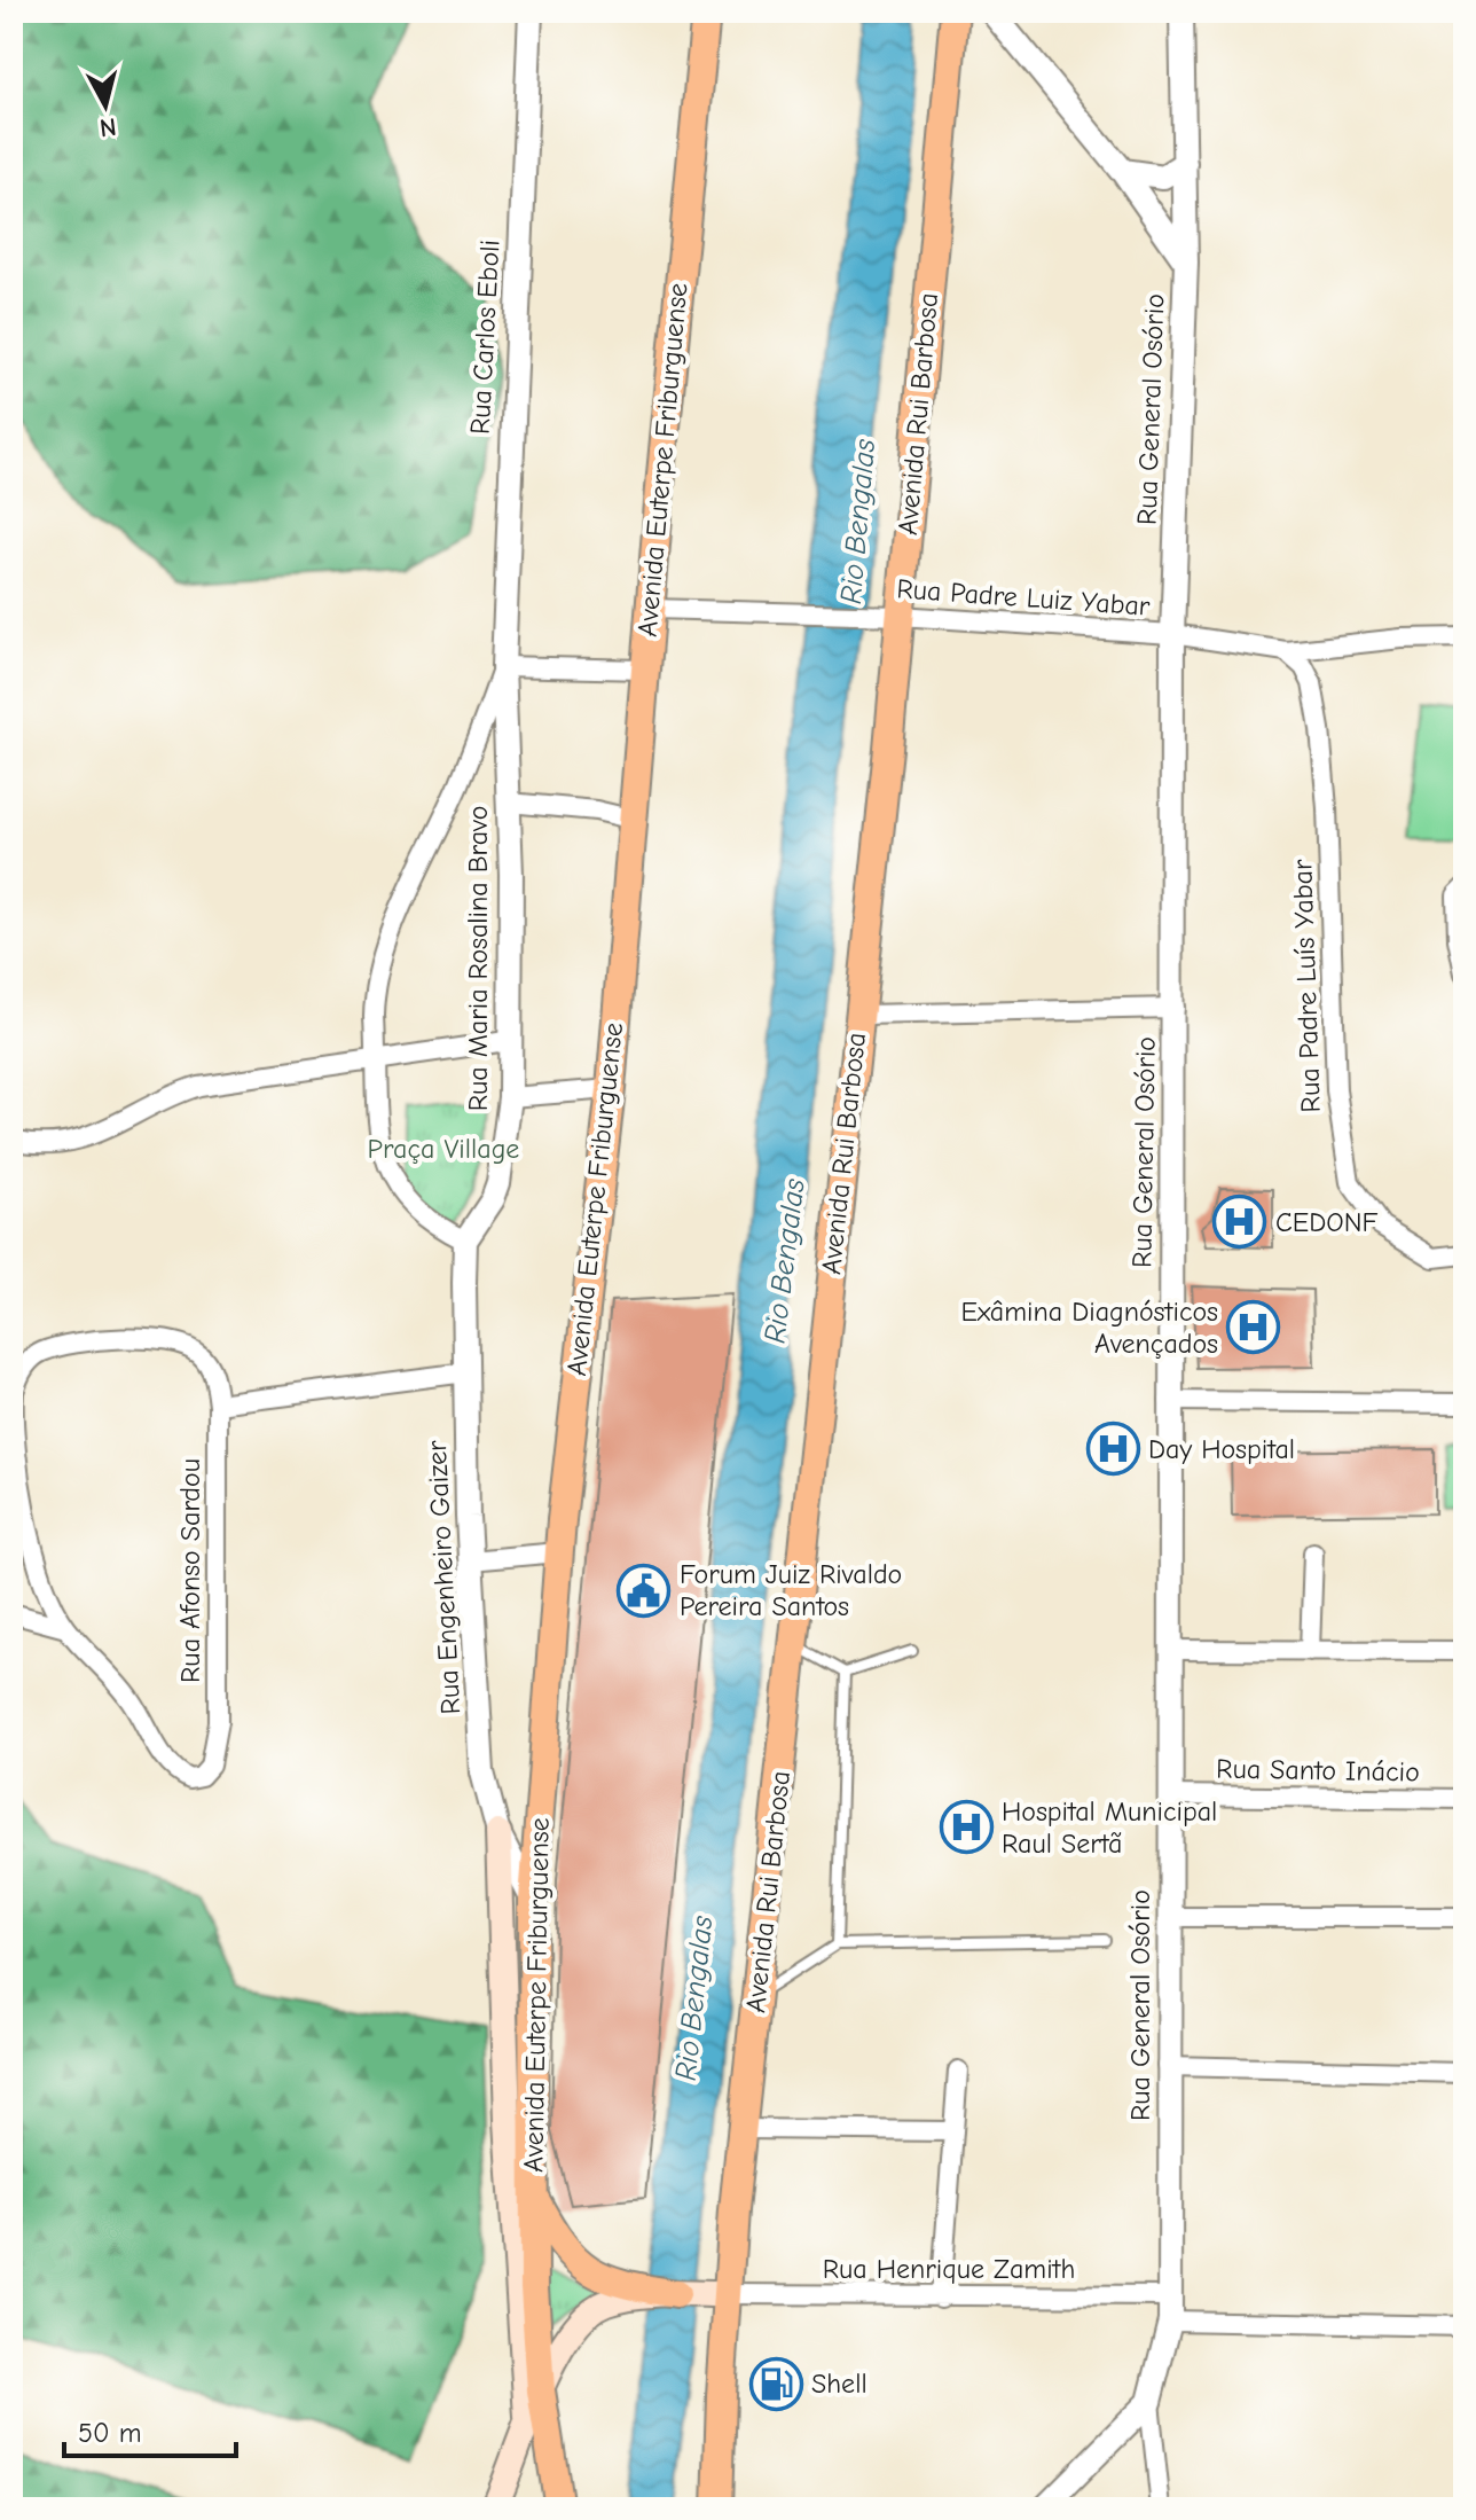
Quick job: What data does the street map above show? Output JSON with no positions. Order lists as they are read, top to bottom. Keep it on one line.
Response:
{"streets":{"main road":["Avenida Rui Barbosa","Avenida Euterpe Friburguense"],"street":["Rua Carlos Eboli","Rua General Osório","Rua Padre Luiz Yabar","Rua Maria Rosalina Bravo","Rua Padre Luís Yabar","Rua Afonso Sardou","Rua Engenheiro Gaizer","Rua Santo Inácio","Rua Henrique Zamith"]},"crossings":[["Rua Carlos Eboli","Rua Maria Rosalina Bravo"],["Rua General Osório","Rua Padre Luiz Yabar"],["Rua General Osório","Rua Santo Inácio"],["Rua General Osório","Rua Henrique Zamith"],["Avenida Rui Barbosa","Rua Padre Luiz Yabar"],["Avenida Rui Barbosa","Rua Henrique Zamith"],["Avenida Euterpe Friburguense","Rua Padre Luiz Yabar"],["Avenida Euterpe Friburguense","Rua Engenheiro Gaizer"],["Rua Maria Rosalina Bravo","Rua Engenheiro Gaizer"]],"water":["Rio Bengalas"],"parks":["Praça Village"],"places":{"hospital":["CEDONF","Exâmina Diagnósticos Avençados","Day Hospital","Hospital Municipal Raul Sertã"],"public building":["Forum Juiz Rivaldo Pereira Santos"],"fuel station":["Shell"]},"scale_bar":"50 m","north":"bottom"}
